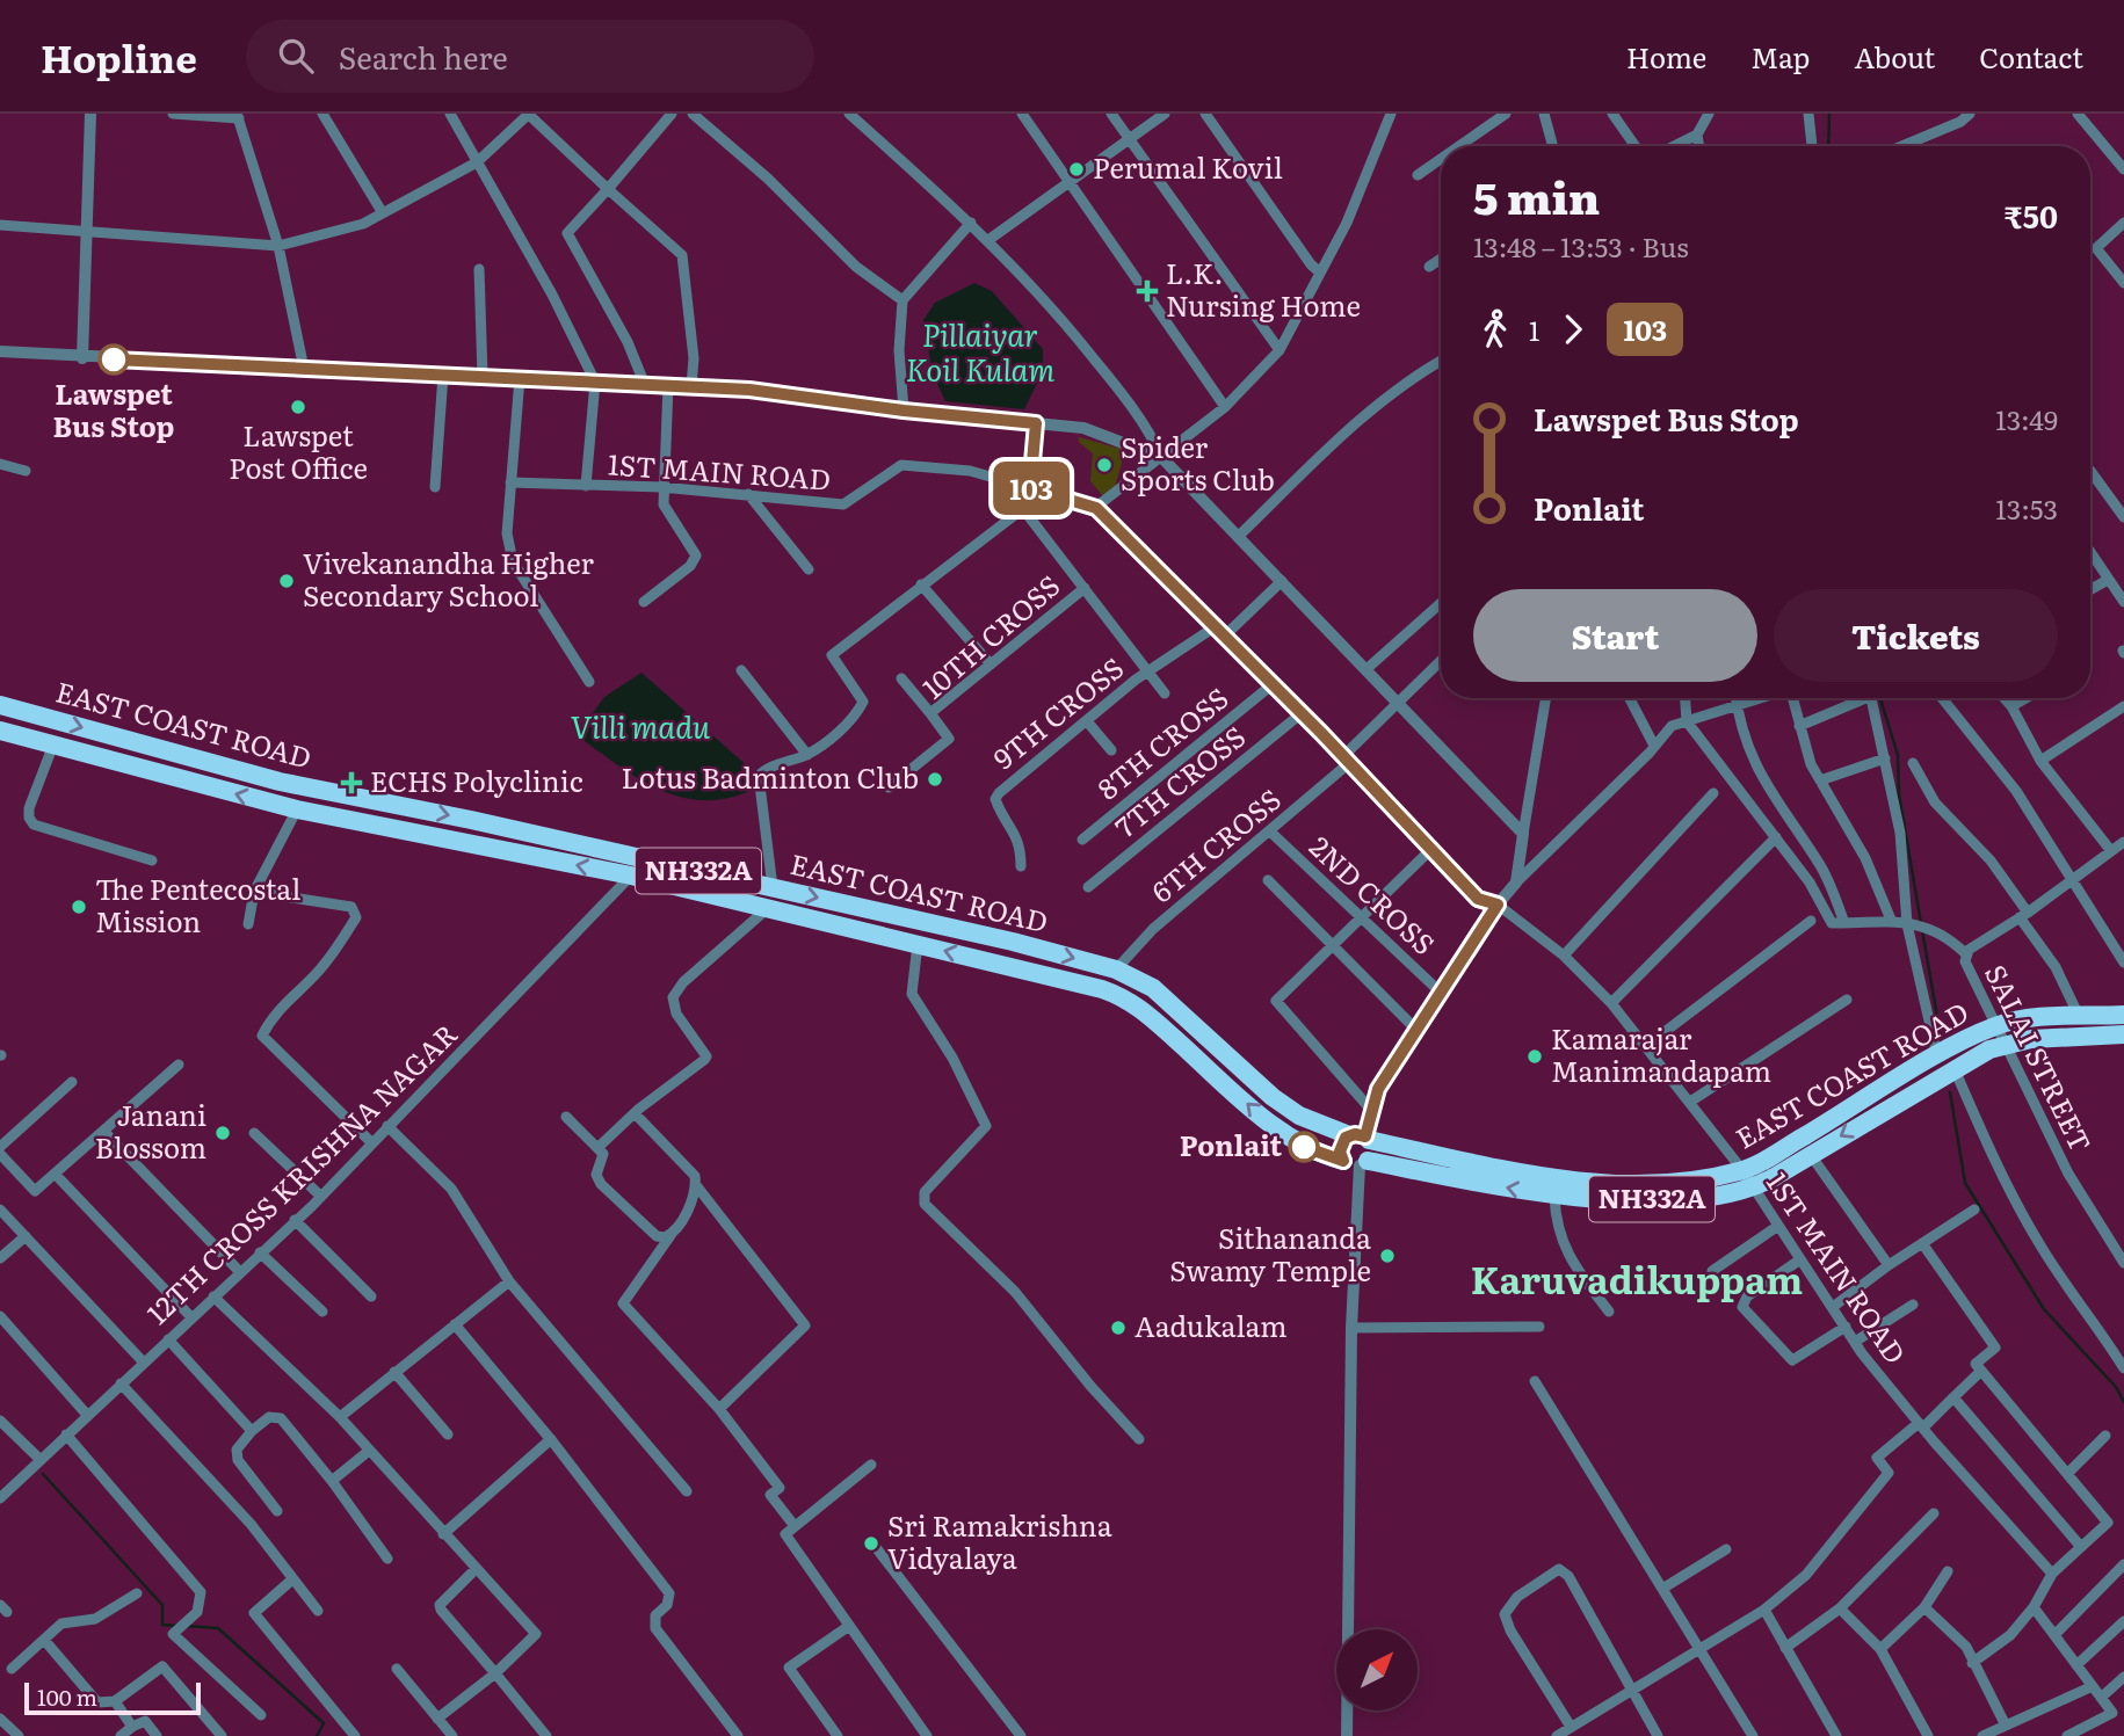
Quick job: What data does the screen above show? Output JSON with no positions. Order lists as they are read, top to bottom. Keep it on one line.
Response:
{"streets":{"highway":["EAST COAST ROAD","NH332A"],"street":["1ST MAIN ROAD","10TH CROSS","9TH CROSS","8TH CROSS","7TH CROSS","6TH CROSS","2ND CROSS","SALAI STREET","12TH CROSS KRISHNA NAGAR"]},"crossings":[["1ST MAIN ROAD","9TH CROSS"],["1ST MAIN ROAD","EAST COAST ROAD"],["1ST MAIN ROAD","8TH CROSS"],["1ST MAIN ROAD","7TH CROSS"],["1ST MAIN ROAD","6TH CROSS"],["EAST COAST ROAD","6TH CROSS"],["EAST COAST ROAD","SALAI STREET"],["EAST COAST ROAD","12TH CROSS KRISHNA NAGAR"],["6TH CROSS","2ND CROSS"]],"districts":["Karuvadikuppam"],"water":["Pillaiyar Koil Kulam","Villi madu"],"places":{"other":["Perumal Kovil","Lawspet Bus Stop","Lawspet Post Office","Spider Sports Club","Vivekanandha Higher Secondary School","Lotus Badminton Club","The Pentecostal Mission","Kamarajar Manimandapam","Janani Blossom","Ponlait","Sithananda Swamy Temple","Aadukalam","Sri Ramakrishna Vidyalaya"],"health":["L.K. Nursing Home","ECHS Polyclinic"]},"lines":["bus line 103"],"scale_bar":"100 m","north":"top right","page":{"header":"Hopline","search":"Search here","nav":["Home","Map","About","Contact"],"on_map":"103","heading":["5 min","13:48 – 13:53 · Bus","₹50"],"legs":["1","103"],"list":[{"name":"Lawspet Bus Stop","value":"13:49"},{"name":"Ponlait","value":"13:53"}],"buttons":["Start","Tickets"],"scale":"100 m"}}
